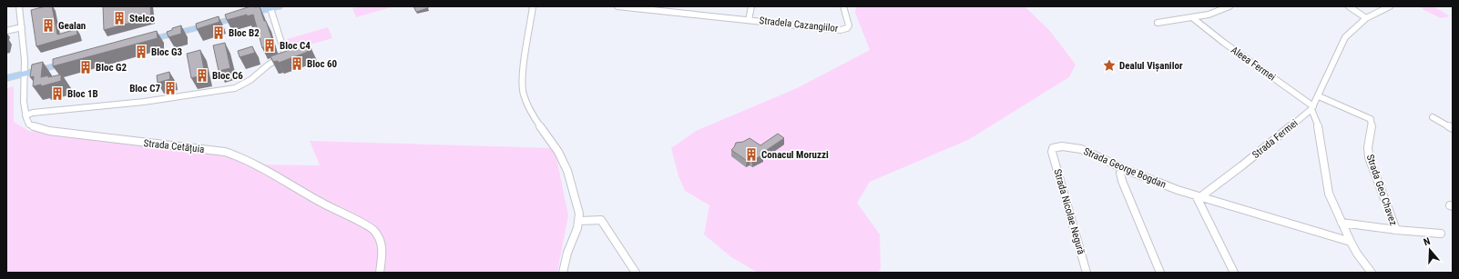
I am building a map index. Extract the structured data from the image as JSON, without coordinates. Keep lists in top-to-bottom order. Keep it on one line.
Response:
{"streets":{"street":["Stradela Cazangiilor","Aleea Fermei","Strada Fermei","Strada Cetățuia","Strada George Bogdan","Strada Geo Chavez","Strada Nicolae Negură"]},"crossings":[["Aleea Fermei","Strada Fermei"],["Strada Fermei","Strada George Bogdan"],["Strada Fermei","Strada Geo Chavez"],["Strada George Bogdan","Strada Nicolae Negură"]],"places":{"building":["Stelco","Gealan","Bloc B2","Bloc C4","Bloc G3","Bloc 60","Bloc G2","Bloc C6","Bloc C7","Bloc 1B","Conacul Moruzzi"],"place":["Dealul Vișanilor"]},"north":"top"}
